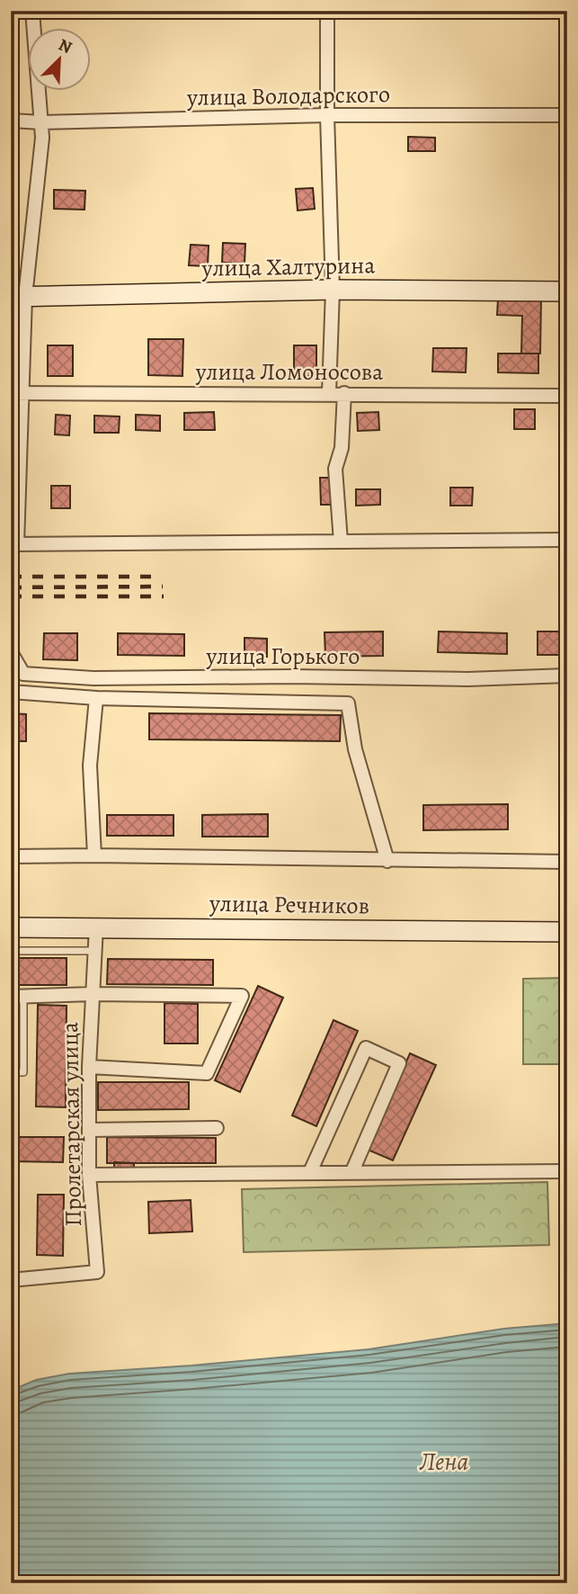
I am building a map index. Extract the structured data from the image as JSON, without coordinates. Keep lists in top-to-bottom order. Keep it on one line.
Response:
{"streets":{"street":["улица Володарского","улица Халтурина","улица Ломоносова","улица Горького","улица Речников","Пролетарская улица"]},"crossings":[["улица Речников","Пролетарская улица"]],"water":["Лена"],"north":"top right"}
